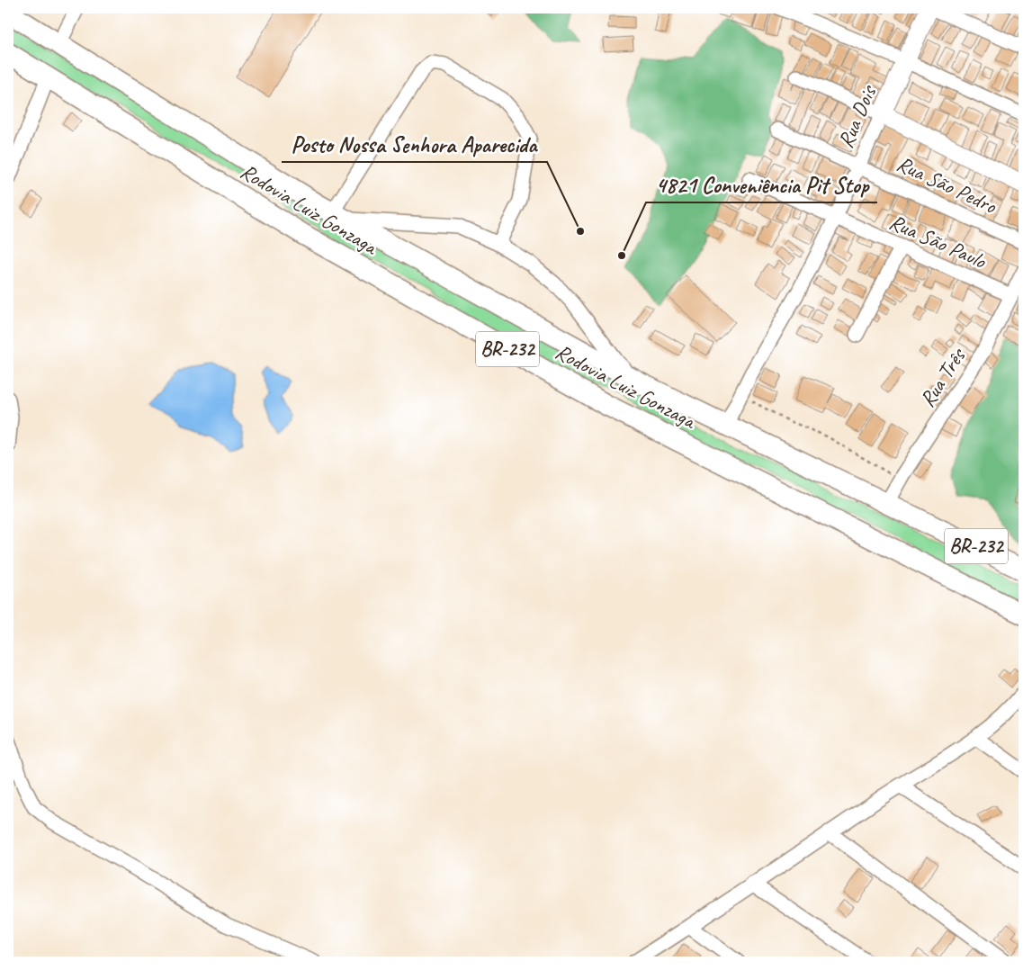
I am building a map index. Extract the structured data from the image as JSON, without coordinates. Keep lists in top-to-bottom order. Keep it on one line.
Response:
{"streets":{"highway":["Rodovia Luiz Gonzaga","BR-232"],"main road":["Rua Dois"],"street":["Rua São Pedro","Rua São Paulo","Rua Três"]},"crossings":[["Rua Dois","Rua São Pedro"],["Rua Dois","Rodovia Luiz Gonzaga"],["Rua Dois","Rua São Paulo"],["Rodovia Luiz Gonzaga","Rua Três"],["Rua São Paulo","Rua Três"]],"places":["Posto Nossa Senhora Aparecida","4821 Conveniência Pit Stop"]}
